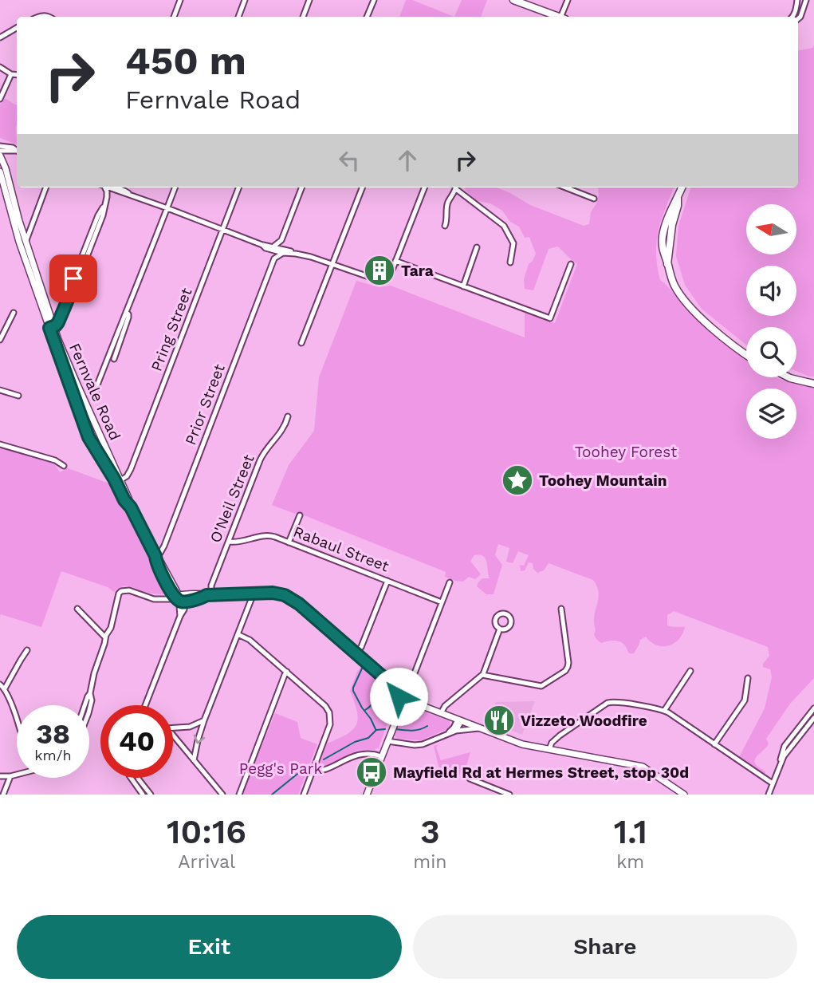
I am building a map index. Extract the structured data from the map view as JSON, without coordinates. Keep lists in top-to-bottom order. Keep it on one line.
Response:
{"streets":{"street":["Pring Street","Fernvale Road","Prior Street","O'Neil Street","Rabaul Street"]},"crossings":[["Pring Street","Fernvale Road"],["Fernvale Road","Prior Street"],["O'Neil Street","Rabaul Street"]],"parks":["Toohey Forest","Pegg's Park"],"places":{"building":["Tara"],"place":["Toohey Mountain"],"restaurant":["Vizzeto Woodfire"],"bus stop":["Mayfield Rd at Hermes Street, stop 30d"]},"north":"left","page":{"turn":["450 m","Fernvale Road"],"speed":"38 km/h","limit":"40","eta":["10:16","Arrival","3","min","1.1","km"],"buttons":["Exit","Share"]}}
